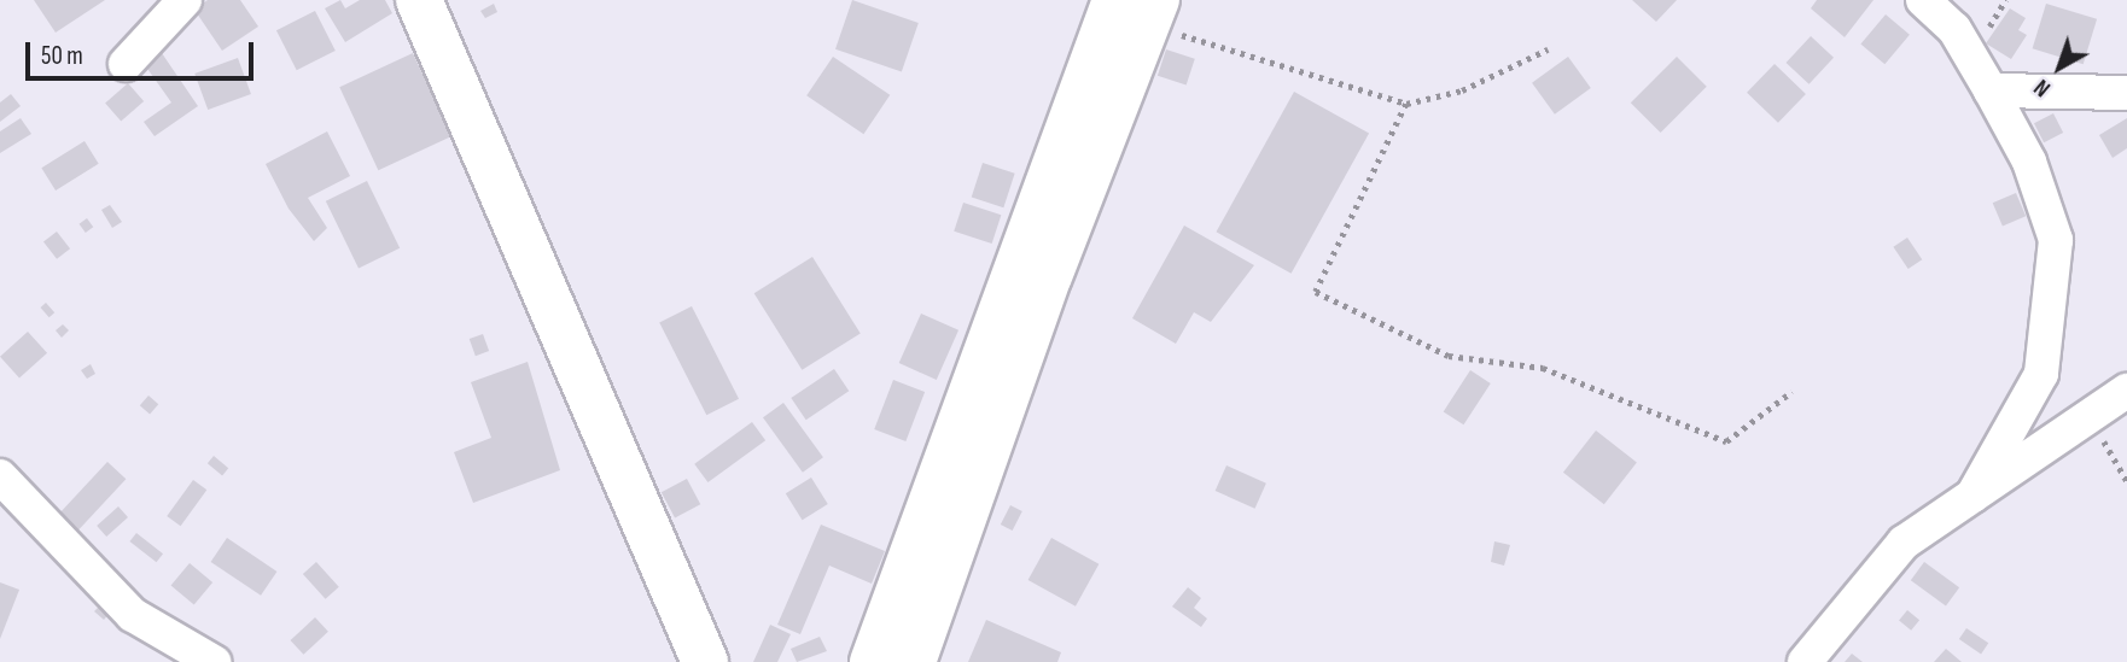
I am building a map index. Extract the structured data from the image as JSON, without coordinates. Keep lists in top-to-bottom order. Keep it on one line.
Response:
{"scale_bar":"50 m","north":"bottom left"}
